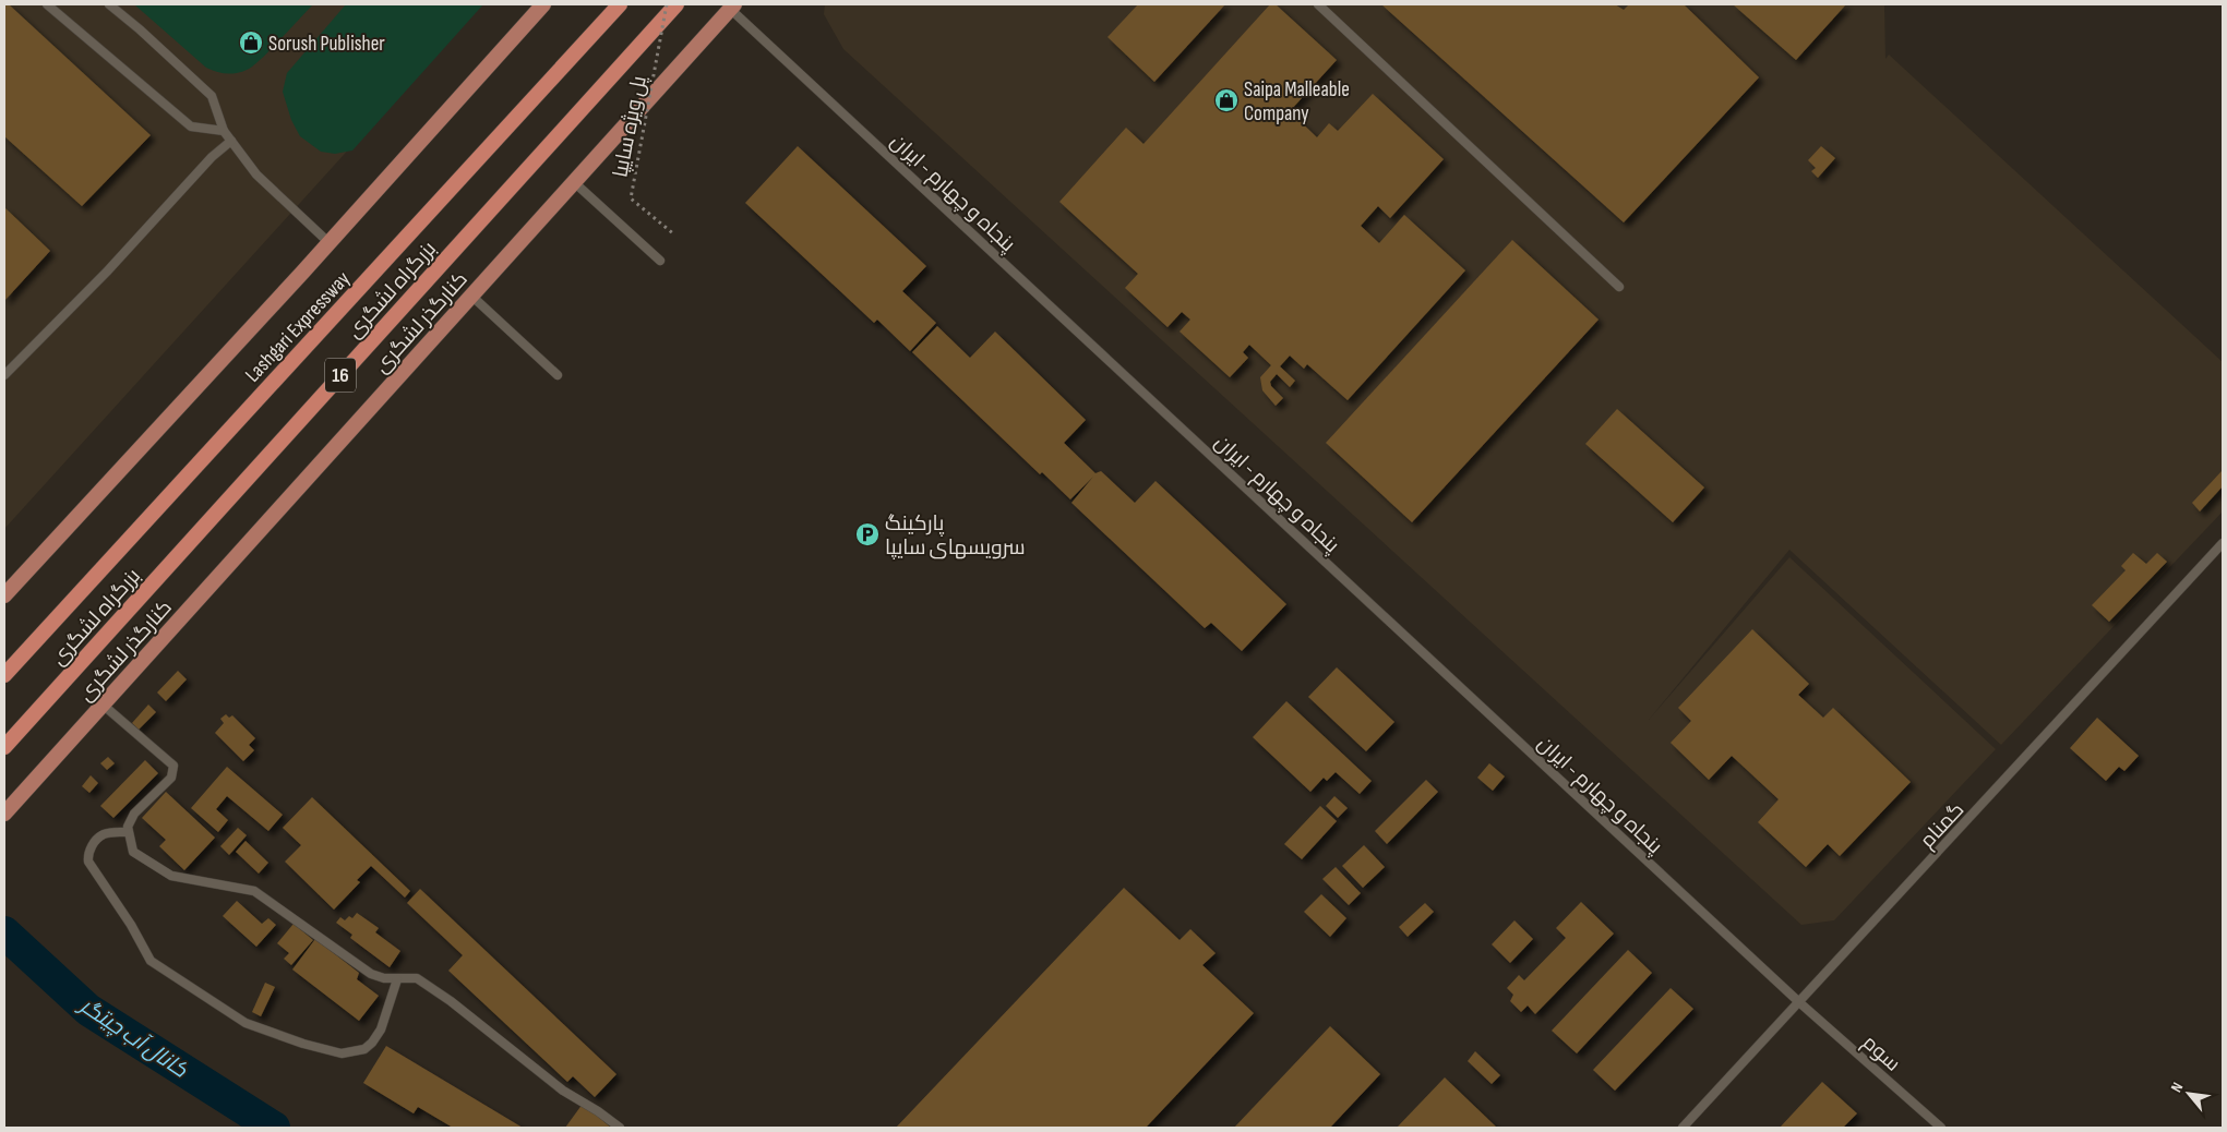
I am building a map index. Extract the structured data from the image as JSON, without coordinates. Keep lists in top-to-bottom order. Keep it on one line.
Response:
{"streets":{"highway":["بزرگراه لشگری","Lashgari Expressway","16"],"main road":["کنارگذر لشگری"],"lane":["پنجاه و چهارم - ایران","گمنام","سوم"],"path":["پل ویژه سایپا"]},"crossings":[["پنجاه و چهارم - ایران","کنارگذر لشگری"],["پنجاه و چهارم - ایران","گمنام"],["پنجاه و چهارم - ایران","سوم"],["گمنام","سوم"]],"water":["کانال آب چیتگر"],"places":{"shop":["Sorush Publisher","Saipa Malleable Company"],"parking":["پارکینگ سرویسهای سایپا"]},"north":"top left"}
